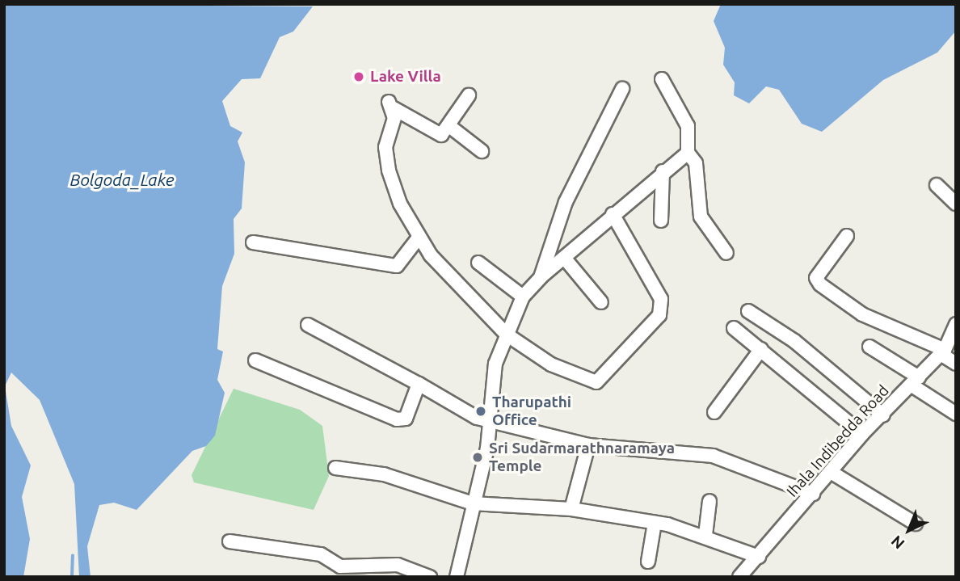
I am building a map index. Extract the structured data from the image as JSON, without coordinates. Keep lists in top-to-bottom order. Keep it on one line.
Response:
{"streets":{"street":["Ihala Indibedda Road"]},"water":["Bolgoda_Lake"],"places":["Lake Villa","Tharupathi Office","Sri Sudarmarathnaramaya Temple"],"north":"bottom left"}
